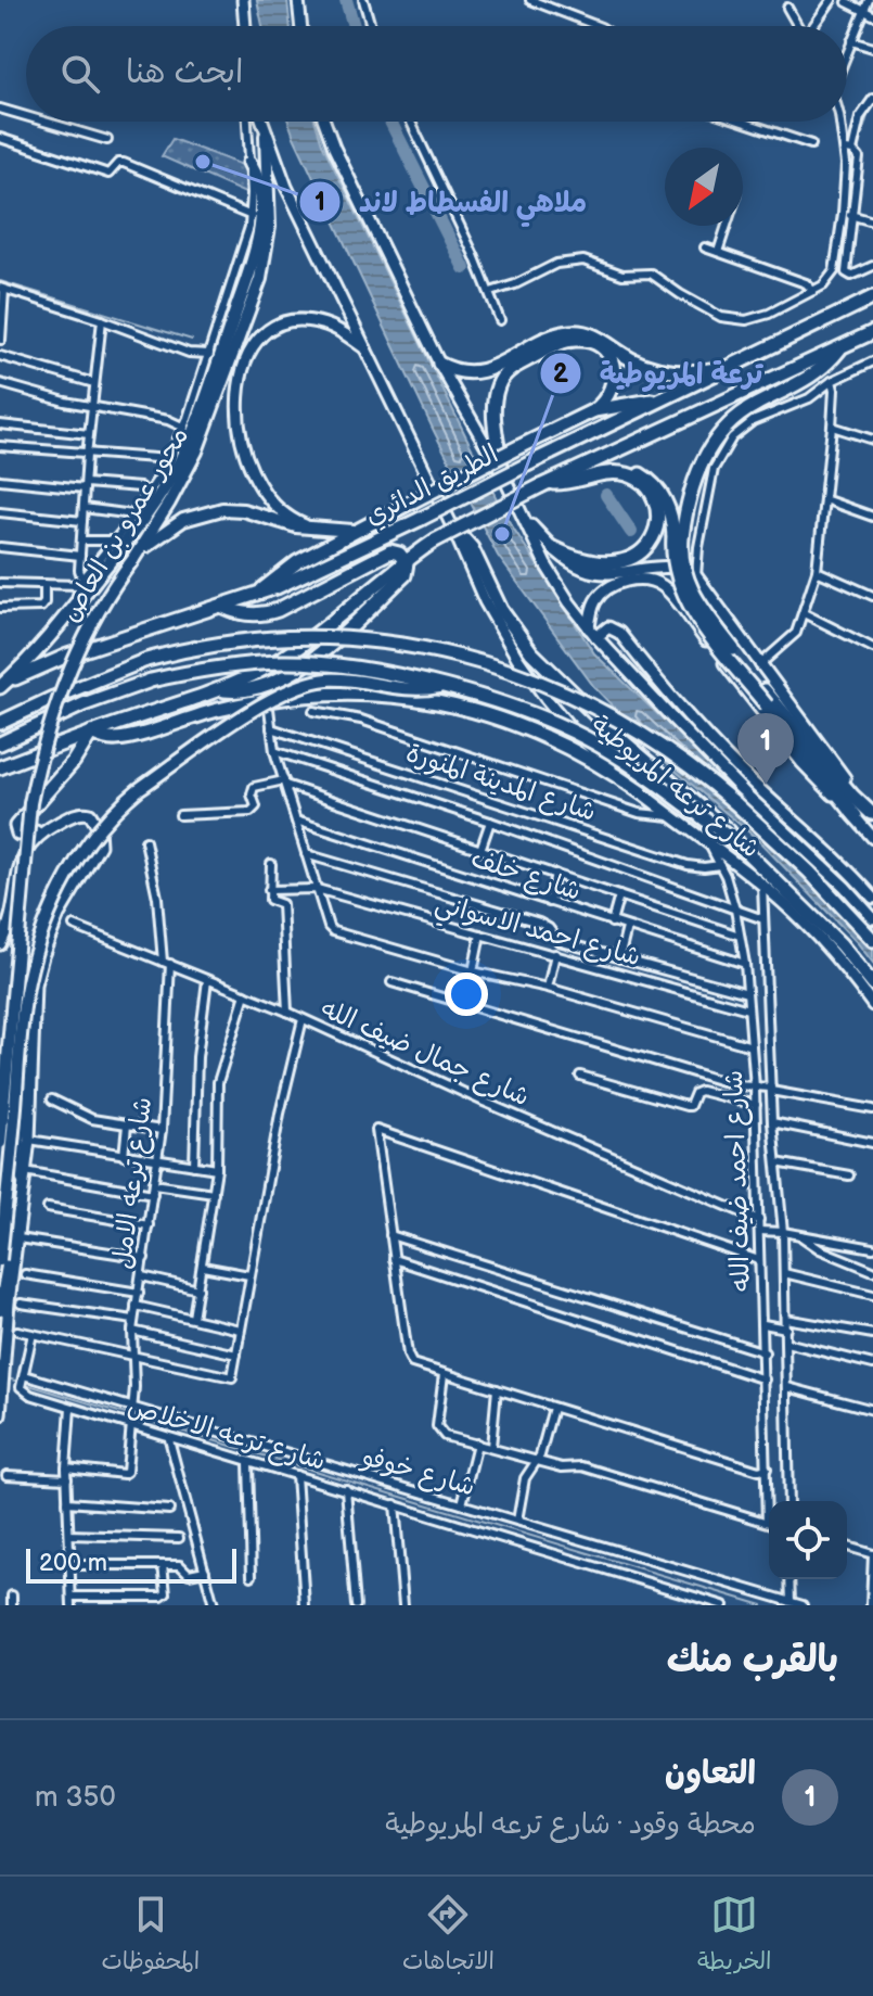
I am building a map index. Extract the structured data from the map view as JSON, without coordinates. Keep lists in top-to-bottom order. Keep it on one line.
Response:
{"streets":{"highway":["الطريق الدائري"],"main road":["محور عمرو بن العاص","شارع ترعه المريوطية"],"street":["شارع المدينة المنورة","شارع خلف","شارع احمد الاسواني","شارع جمال ضيف الله","شارع احمد ضيف الله","شارع ترعه الامل","شارع ترعه الاخلاص","شارع خوفو"]},"crossings":[["محور عمرو بن العاص","شارع ترعه المريوطية"],["شارع المدينة المنورة","شارع احمد ضيف الله"],["شارع ترعه المريوطية","شارع احمد ضيف الله"],["شارع خلف","شارع احمد ضيف الله"],["شارع احمد الاسواني","شارع احمد ضيف الله"],["شارع جمال ضيف الله","شارع احمد ضيف الله"],["شارع جمال ضيف الله","شارع ترعه الامل"],["شارع ترعه الامل","شارع ترعه الاخلاص"],["شارع ترعه الامل","شارع خوفو"],["شارع ترعه الاخلاص","شارع خوفو"]],"places":["ملاهي الفسطاط لاند","ترعة المريوطية"],"scale_bar":"200 m","north":"bottom left","page":{"search":"ابحث هنا","pins":"1","scale":"200 m","heading":"بالقرب منك","list":[{"mark":"1","name":"التعاون","note":"محطة وقود · شارع ترعه المريوطية","value":"350 m"}],"nav":["الخريطة","الاتجاهات","المحفوظات"]}}
